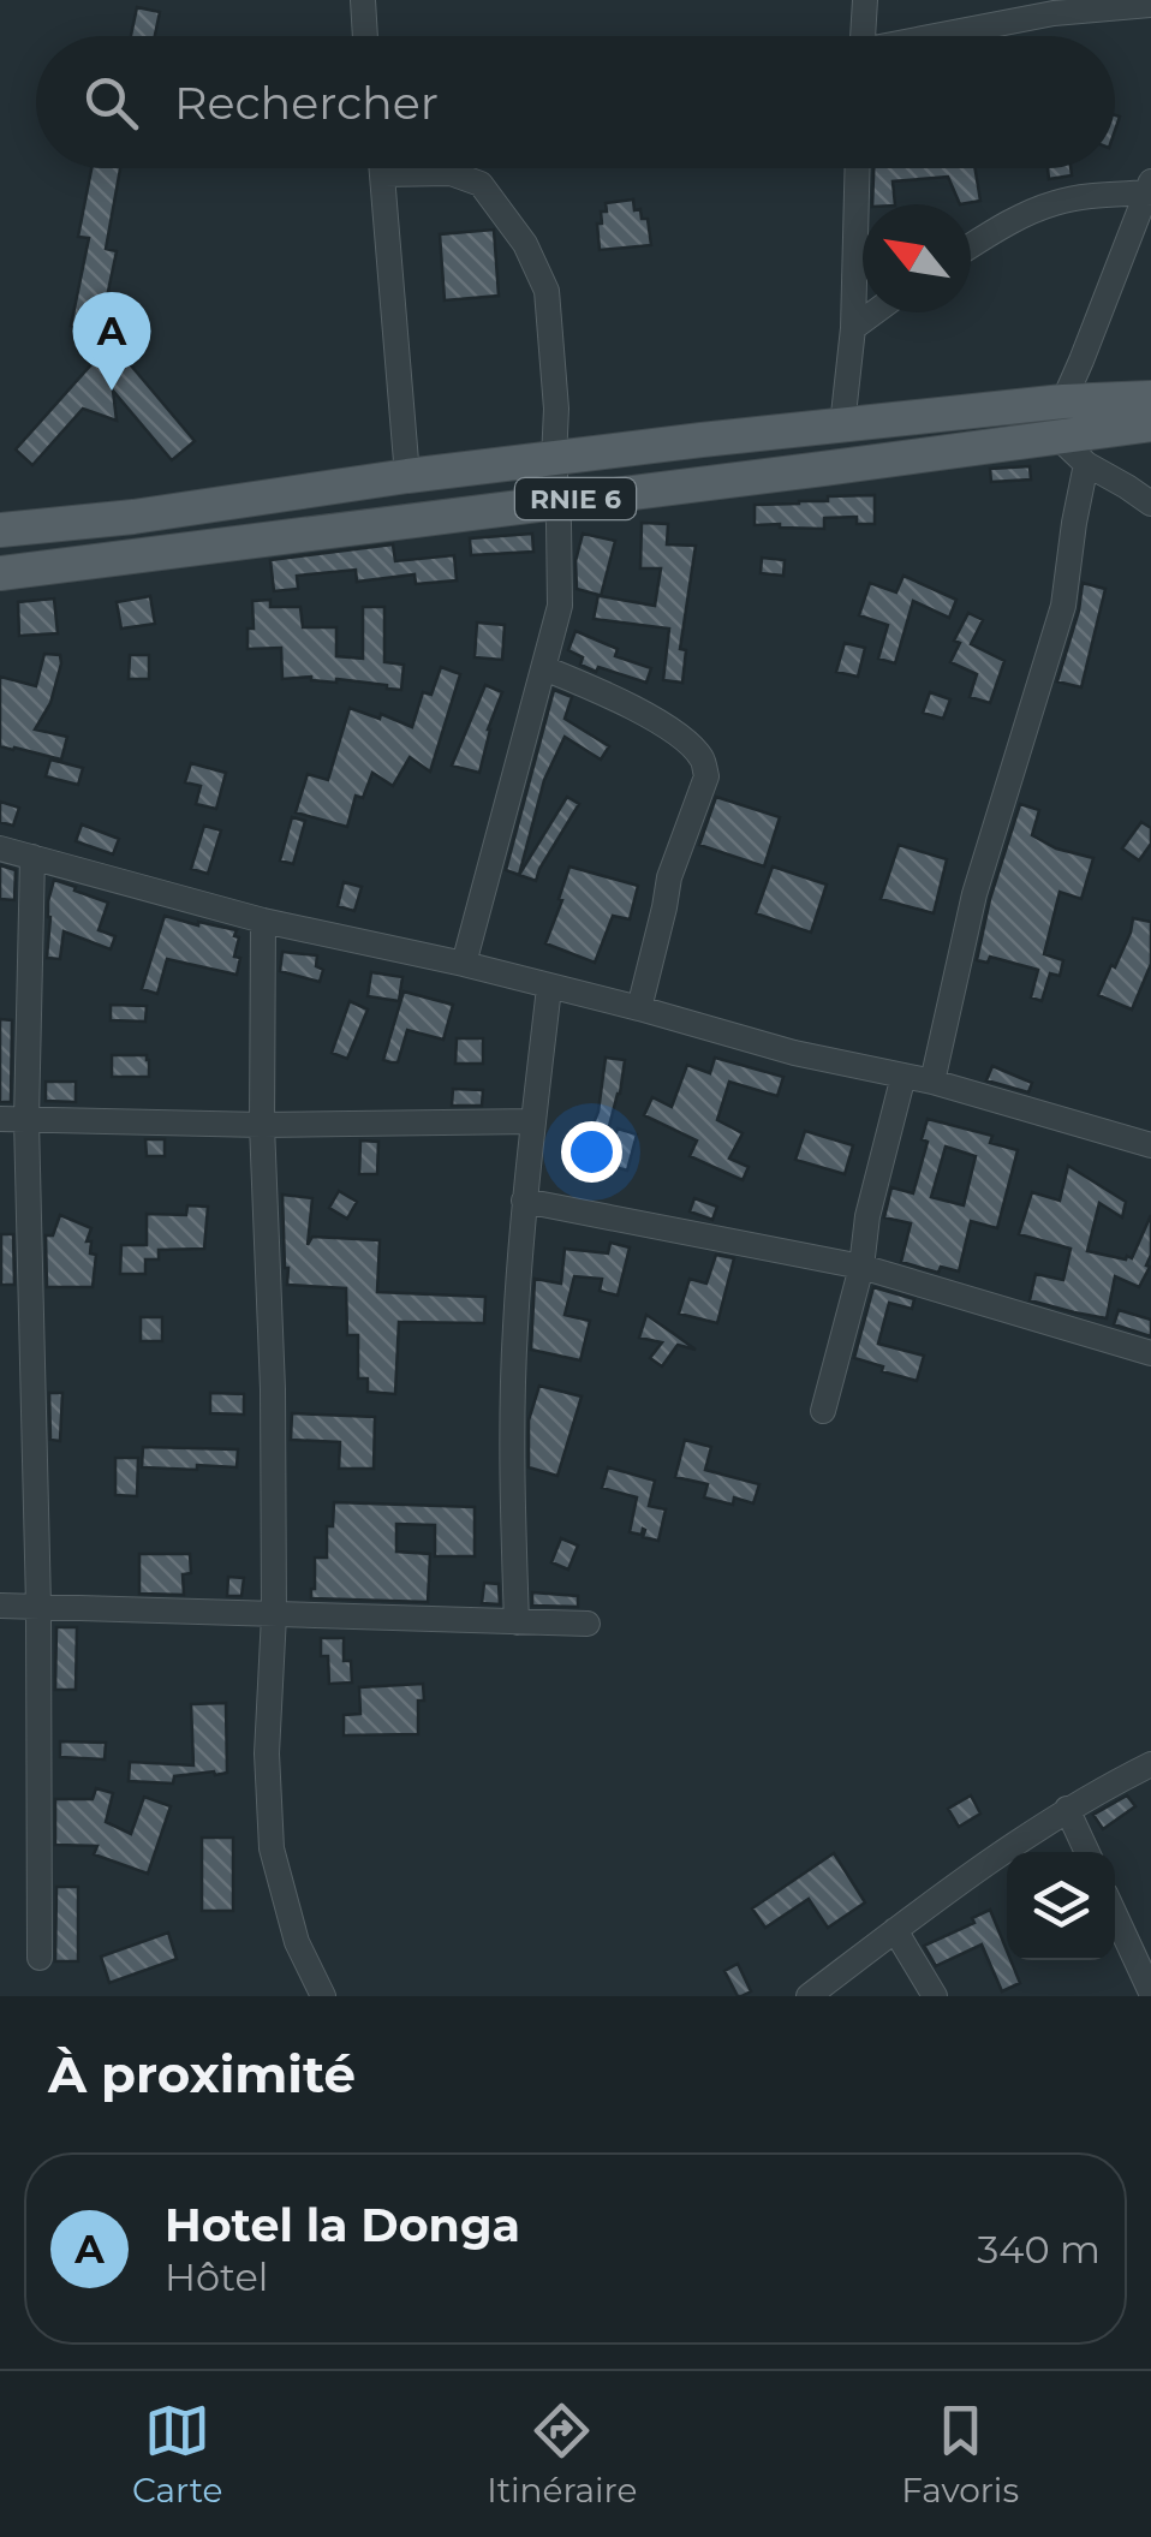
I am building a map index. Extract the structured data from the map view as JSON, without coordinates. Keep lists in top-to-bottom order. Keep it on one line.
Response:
{"streets":{"main road":["RNIE 6"]},"north":"top left","page":{"search":"Rechercher","pins":"A","heading":"À proximité","list":[{"mark":"A","name":"Hotel la Donga","note":"Hôtel","value":"340 m"}],"nav":["Carte","Itinéraire","Favoris"]}}
